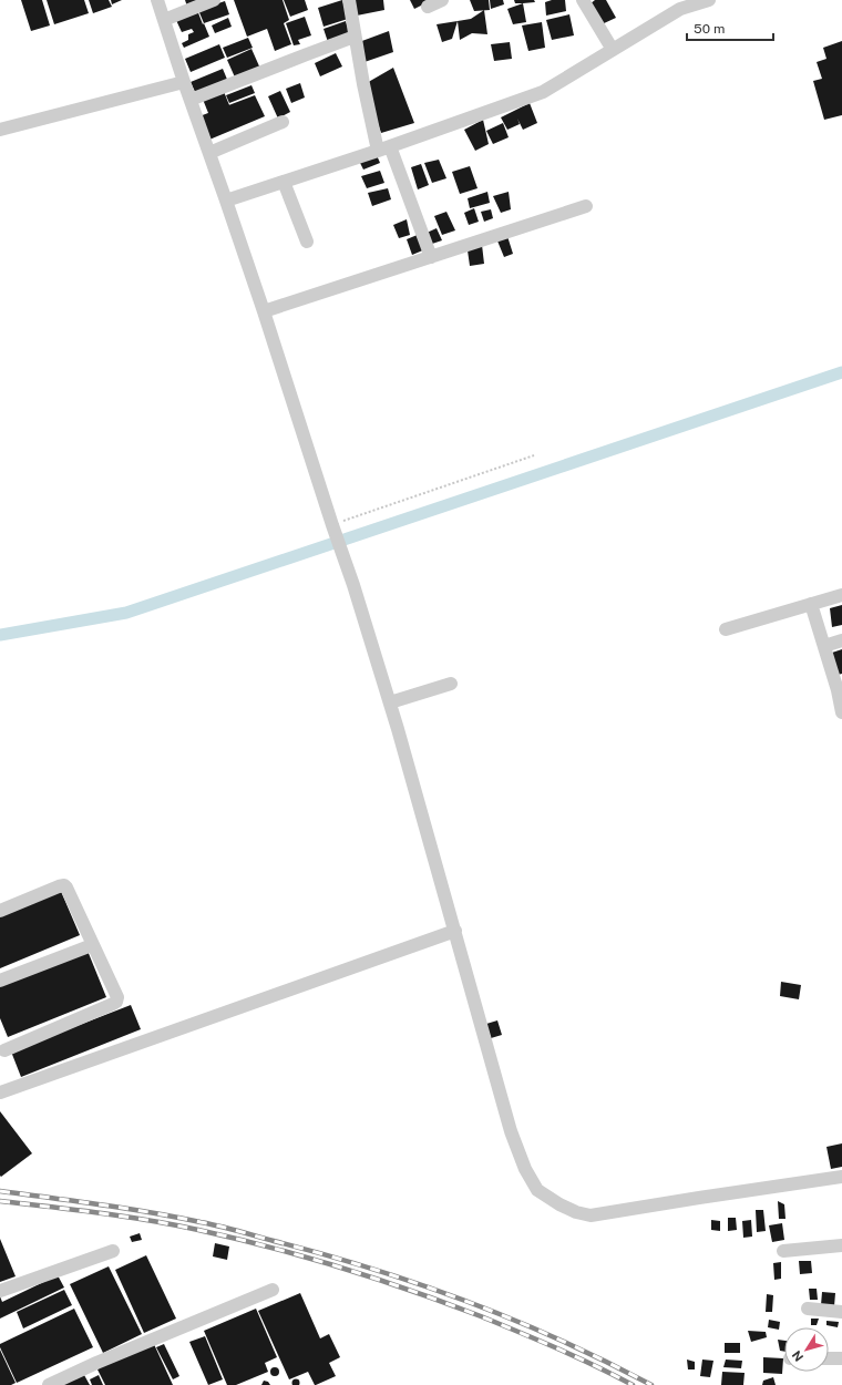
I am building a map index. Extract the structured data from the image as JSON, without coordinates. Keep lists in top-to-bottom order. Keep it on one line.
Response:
{"scale_bar":"50 m","north":"bottom left"}
